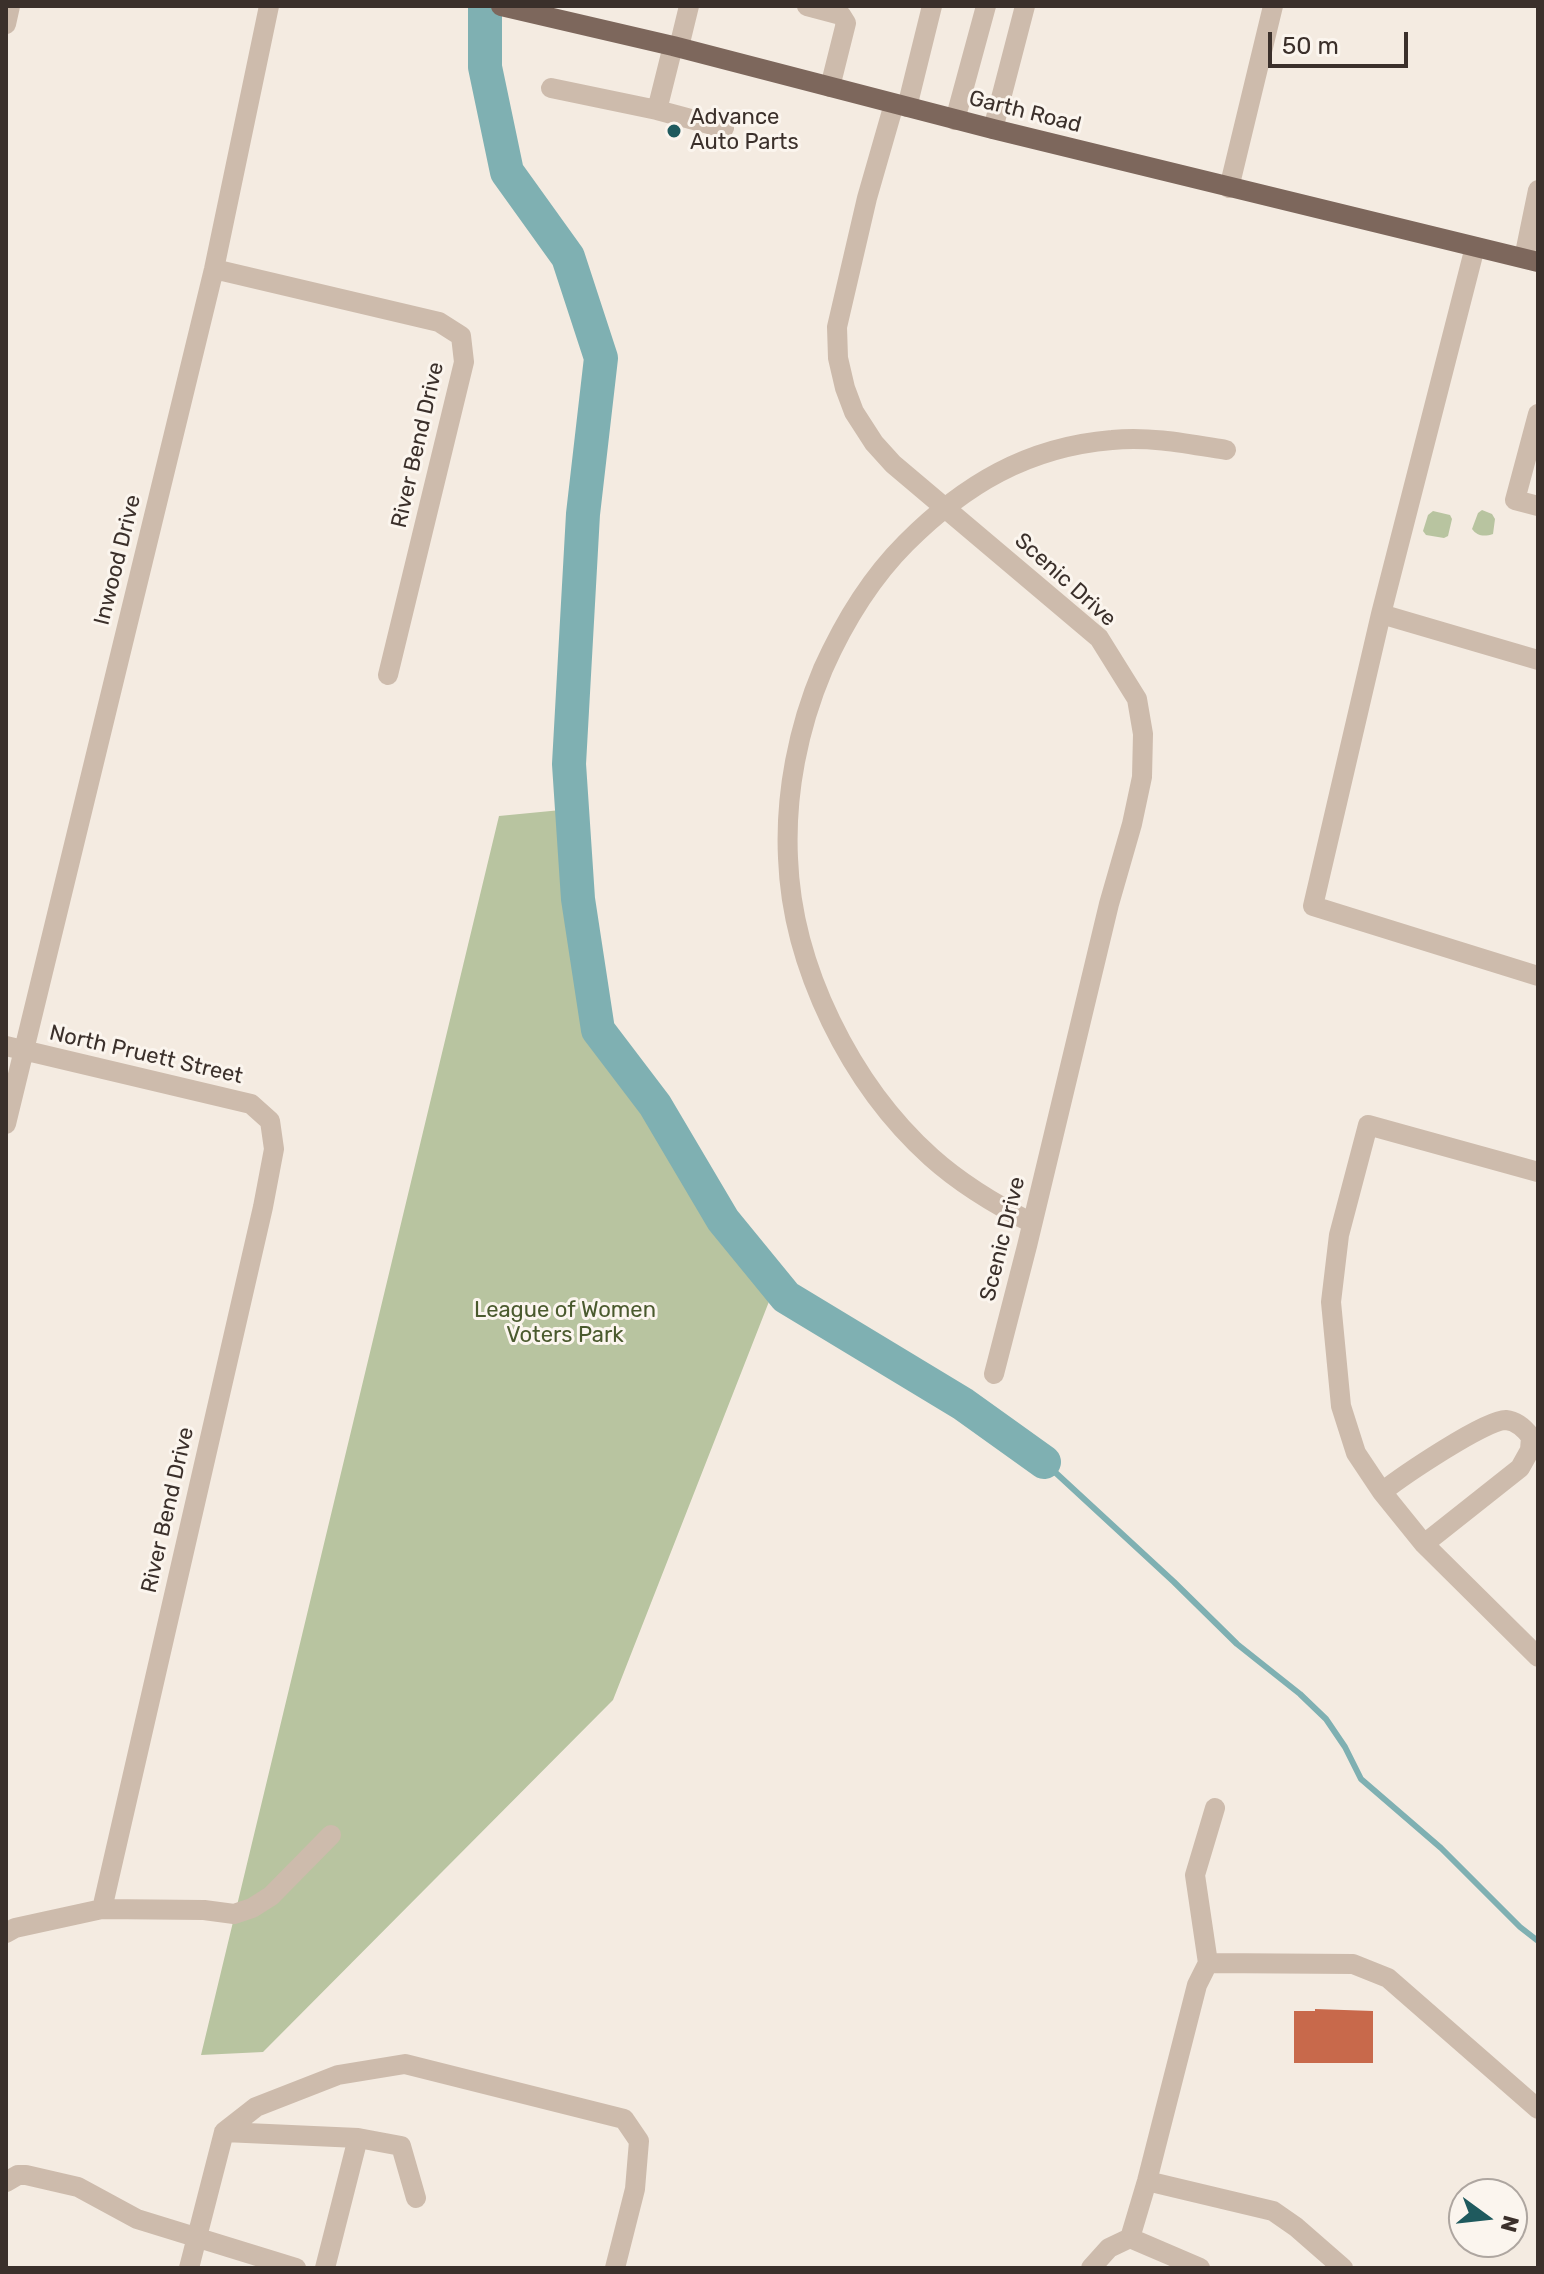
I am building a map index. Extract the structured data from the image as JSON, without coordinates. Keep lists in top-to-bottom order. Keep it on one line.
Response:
{"streets":{"main road":["Garth Road"],"street":["River Bend Drive","Inwood Drive","Scenic Drive","North Pruett Street"]},"crossings":[["Garth Road","Scenic Drive"],["River Bend Drive","Inwood Drive"],["River Bend Drive","North Pruett Street"],["Inwood Drive","North Pruett Street"]],"parks":["League of Women Voters Park"],"places":["Advance Auto Parts"],"scale_bar":"50 m","north":"right"}
